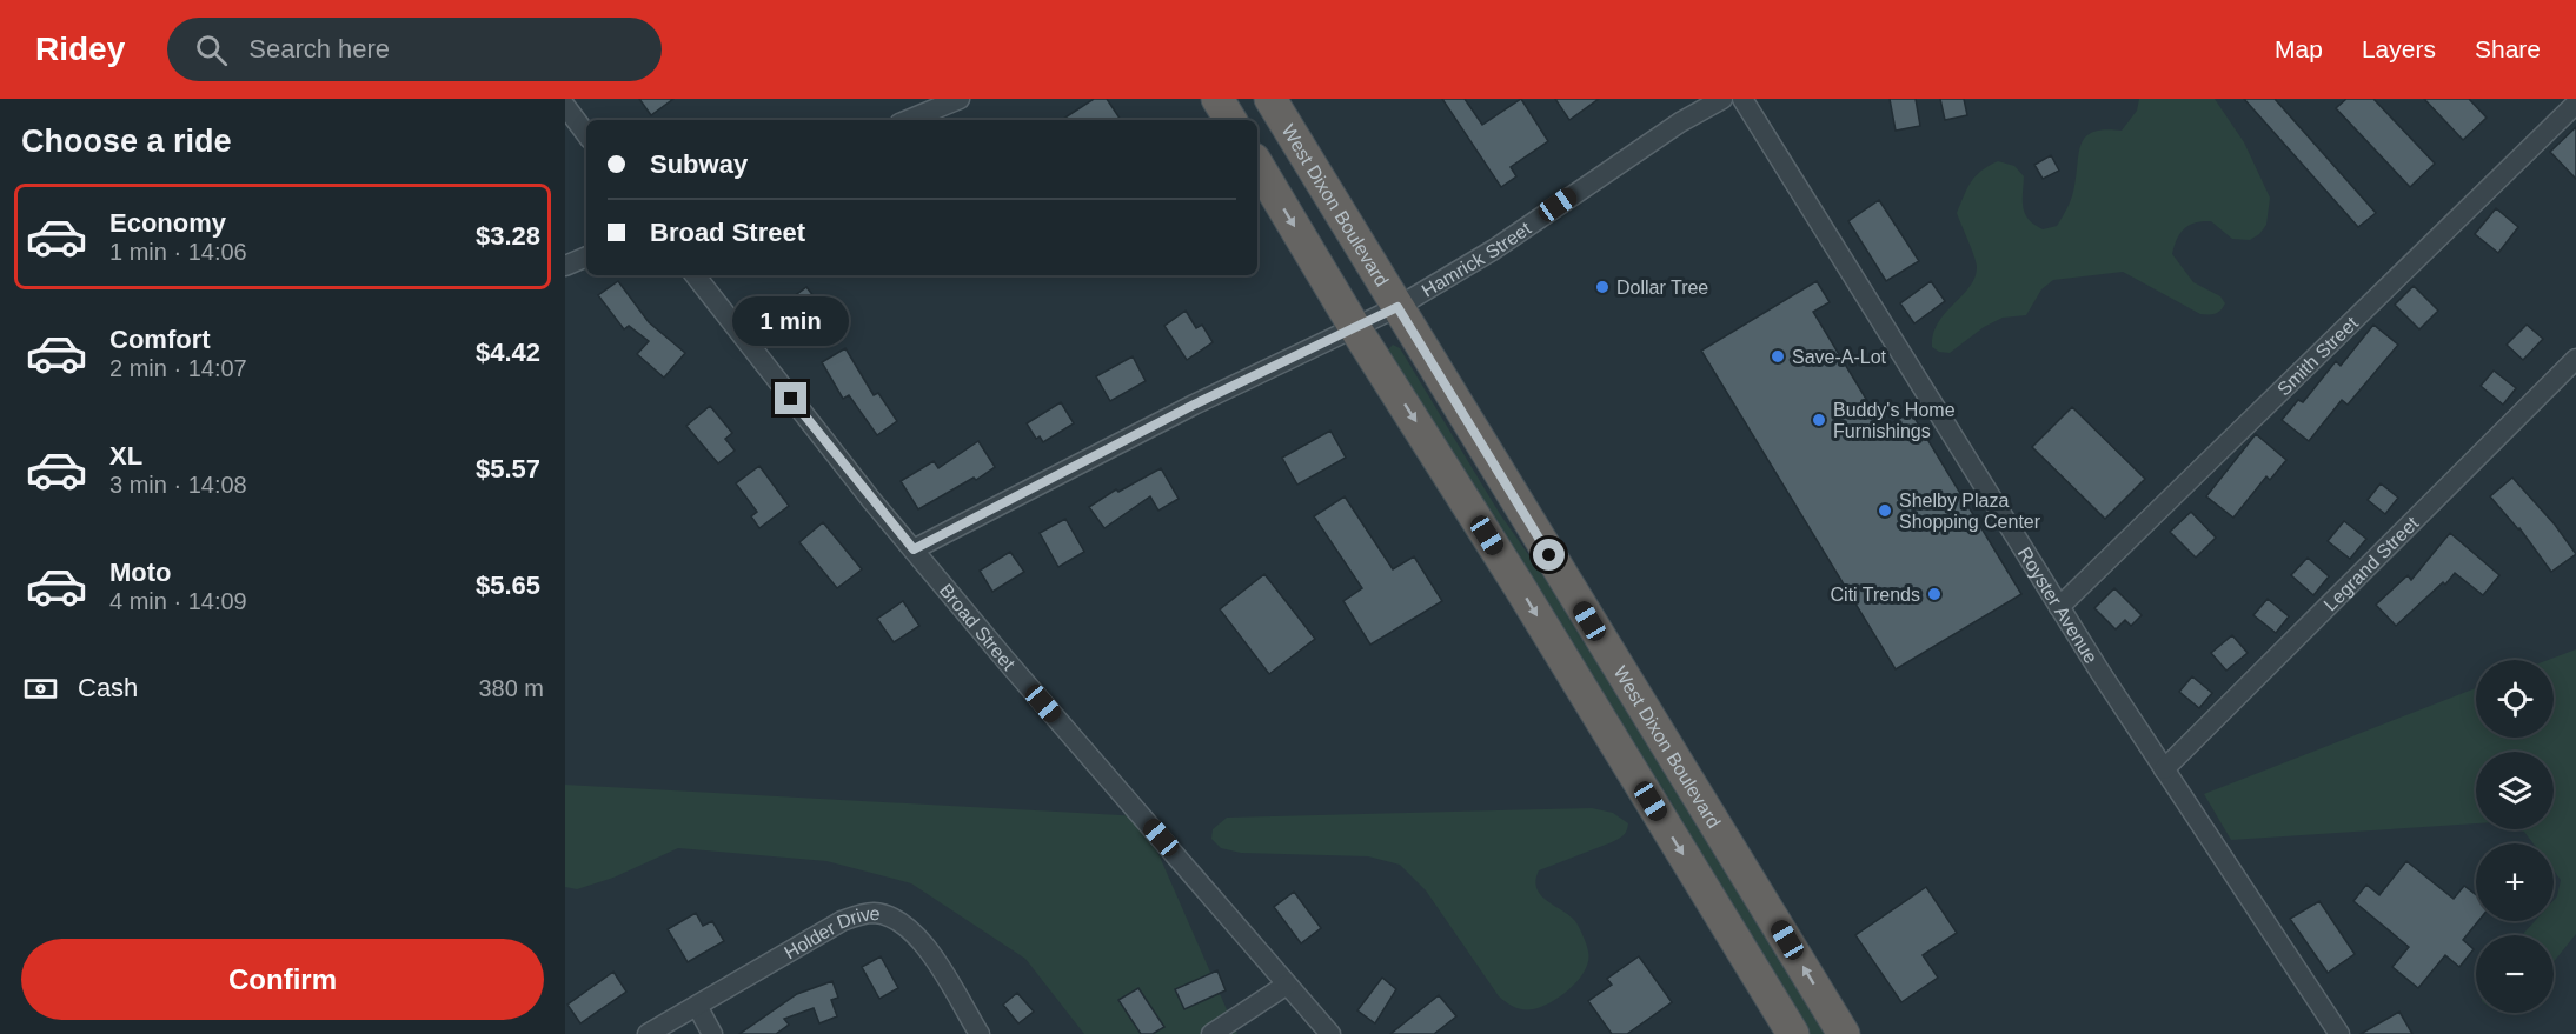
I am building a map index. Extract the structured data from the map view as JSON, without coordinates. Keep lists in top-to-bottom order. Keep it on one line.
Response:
{"streets":{"highway":["West Dixon Boulevard"],"street":["Hamrick Street","Smith Street","Legrand Street","Royster Avenue","Broad Street","Holder Drive"]},"crossings":[["West Dixon Boulevard","Hamrick Street"],["Hamrick Street","Broad Street"],["Smith Street","Royster Avenue"],["Legrand Street","Royster Avenue"]],"places":["Dollar Tree","Save-A-Lot","Buddy's Home Furnishings","Shelby Plaza Shopping Center","Citi Trends"],"page":{"header":"Ridey","search":"Search here","nav":["Map","Layers","Share"],"heading":"Choose a ride","banner":["Subway","Broad Street"],"list":[{"name":"Economy","note":"1 min · 14:06","value":"$3.28"},{"name":"Comfort","note":"2 min · 14:07","value":"$4.42"},{"name":"XL","note":"3 min · 14:08","value":"$5.57"},{"name":"Moto","note":"4 min · 14:09","value":"$5.65"}],"bubble":"1 min","pay":["Cash","380 m"],"map_buttons":["+","−"],"buttons":"Confirm"}}
